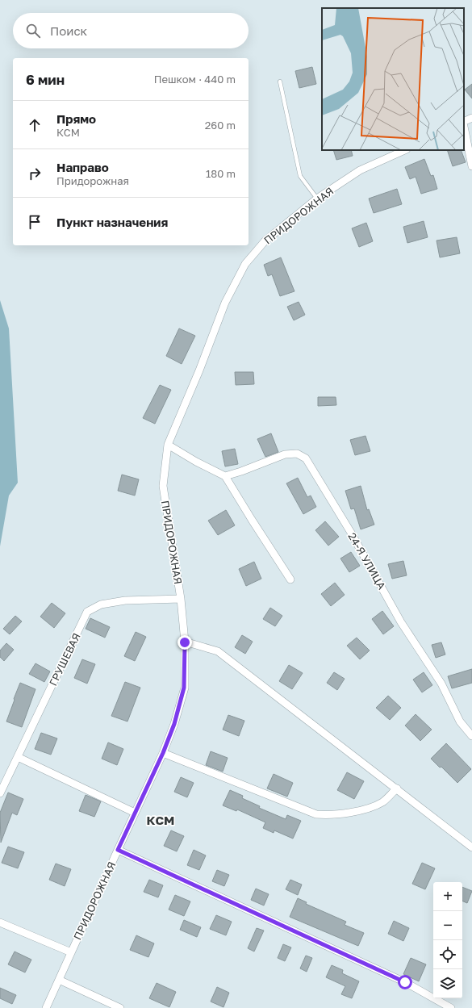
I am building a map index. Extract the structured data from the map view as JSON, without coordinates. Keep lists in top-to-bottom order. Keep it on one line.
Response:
{"streets":{"street":["ПРИДОРОЖНАЯ","24-Я УЛИЦА","ГРУШЕВАЯ"]},"crossings":[["ПРИДОРОЖНАЯ","ГРУШЕВАЯ"]],"districts":["КСМ"],"page":{"search":"Поиск","heading":["6 мин","Пешком · 440 m"],"list":[["Прямо","КСМ","260 m"],["Направо","Придорожная","180 m"],"Пункт назначения"],"map_buttons":["+","−"]}}
